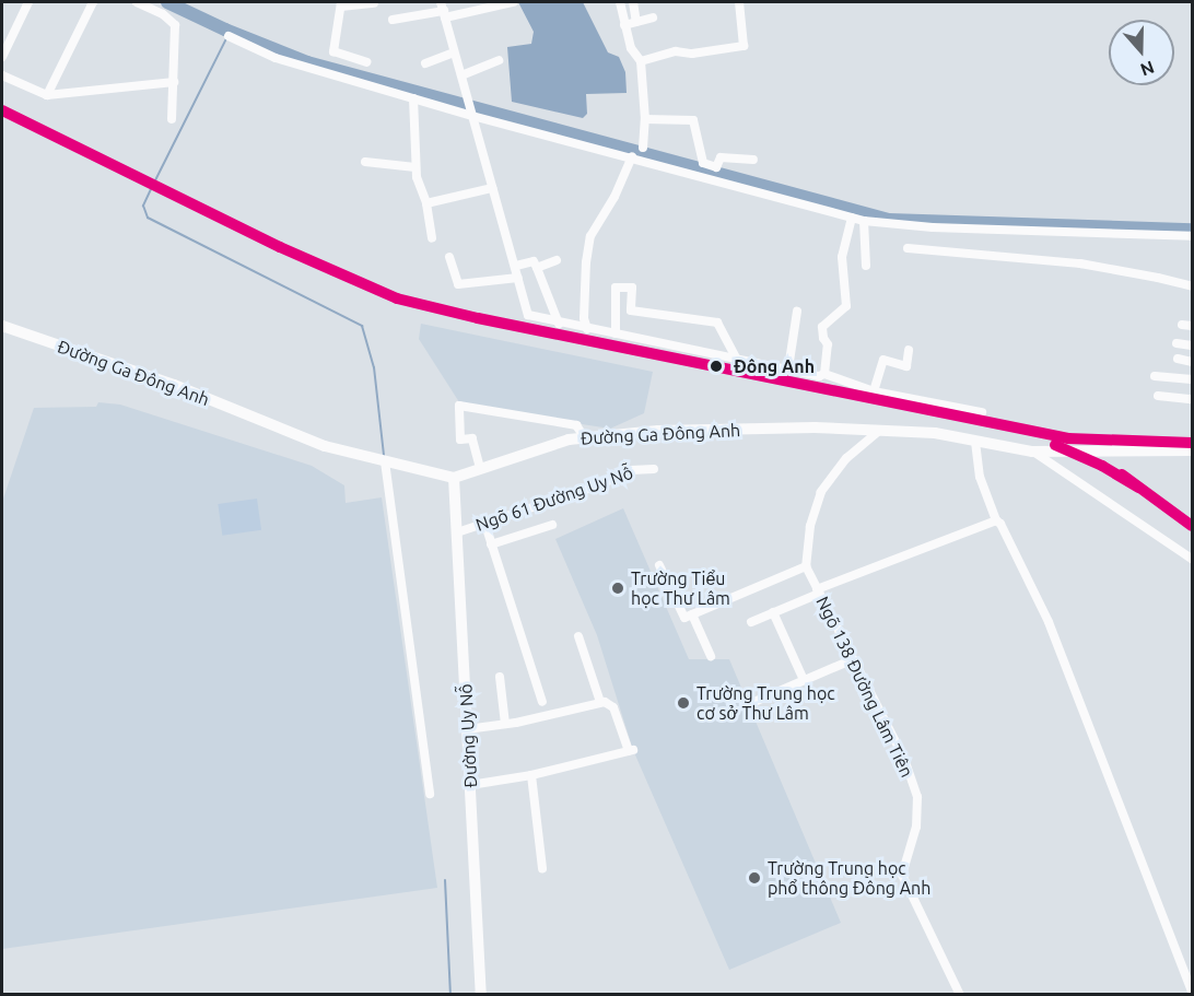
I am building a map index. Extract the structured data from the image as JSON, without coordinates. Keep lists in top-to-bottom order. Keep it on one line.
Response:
{"streets":{"street":["Đường Ga Đông Anh","Ngõ 61 Đường Uy Nỗ","Ngõ 138 Đường Lâm Tiên","Đường Uy Nỗ"]},"crossings":[["Đường Ga Đông Anh","Đường Uy Nỗ"],["Ngõ 61 Đường Uy Nỗ","Đường Uy Nỗ"]],"places":["Đông Anh","Trường Tiểu học Thư Lâm","Trường Trung học cơ sở Thư Lâm","Trường Trung học phổ thông Đông Anh"],"north":"bottom"}
